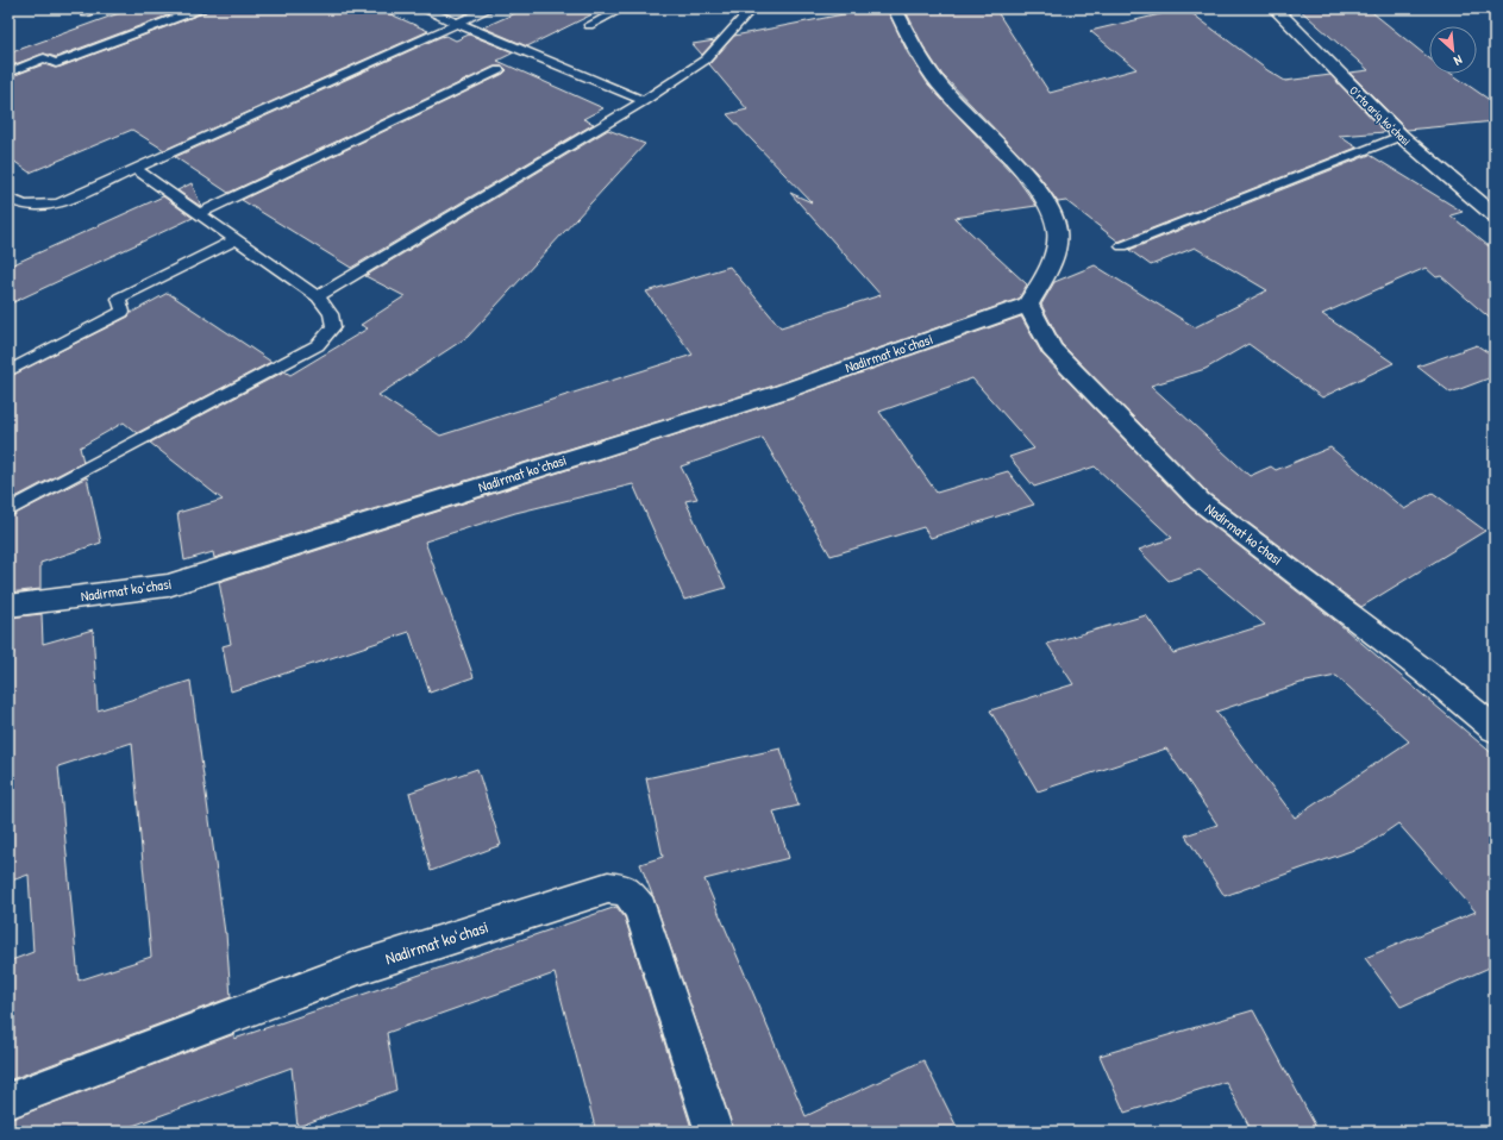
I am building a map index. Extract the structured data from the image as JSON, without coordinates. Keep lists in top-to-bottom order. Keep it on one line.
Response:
{"streets":{"street":["Oʻrta ariq koʻchasi","Nadirmat koʻchasi"]},"north":"bottom right"}
